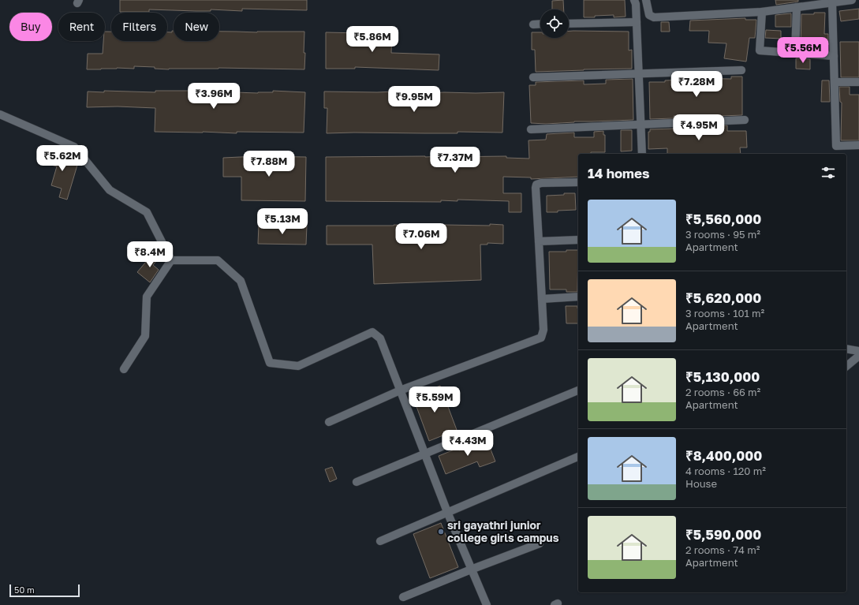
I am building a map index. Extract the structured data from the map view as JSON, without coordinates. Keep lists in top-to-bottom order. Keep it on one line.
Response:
{"places":["sri gayathri junior college girls campus"],"scale_bar":"50 m","page":{"chip":["Buy","Rent","Filters","New"],"price":["₹5.86M","₹5.56M","₹7.28M","₹3.96M","₹9.95M","₹4.95M","₹5.62M","₹7.37M","₹7.88M","₹5.13M","₹7.06M","₹8.4M","₹5.59M","₹4.43M"],"heading":"14 homes","list":[{"name":"₹5,560,000","note":"3 rooms · 95 m² · Apartment"},{"name":"₹5,620,000","note":"3 rooms · 101 m² · Apartment"},{"name":"₹5,130,000","note":"2 rooms · 66 m² · Apartment"},{"name":"₹8,400,000","note":"4 rooms · 120 m² · House"},{"name":"₹5,590,000","note":"2 rooms · 74 m² · Apartment"}],"scale":"50 m"}}
